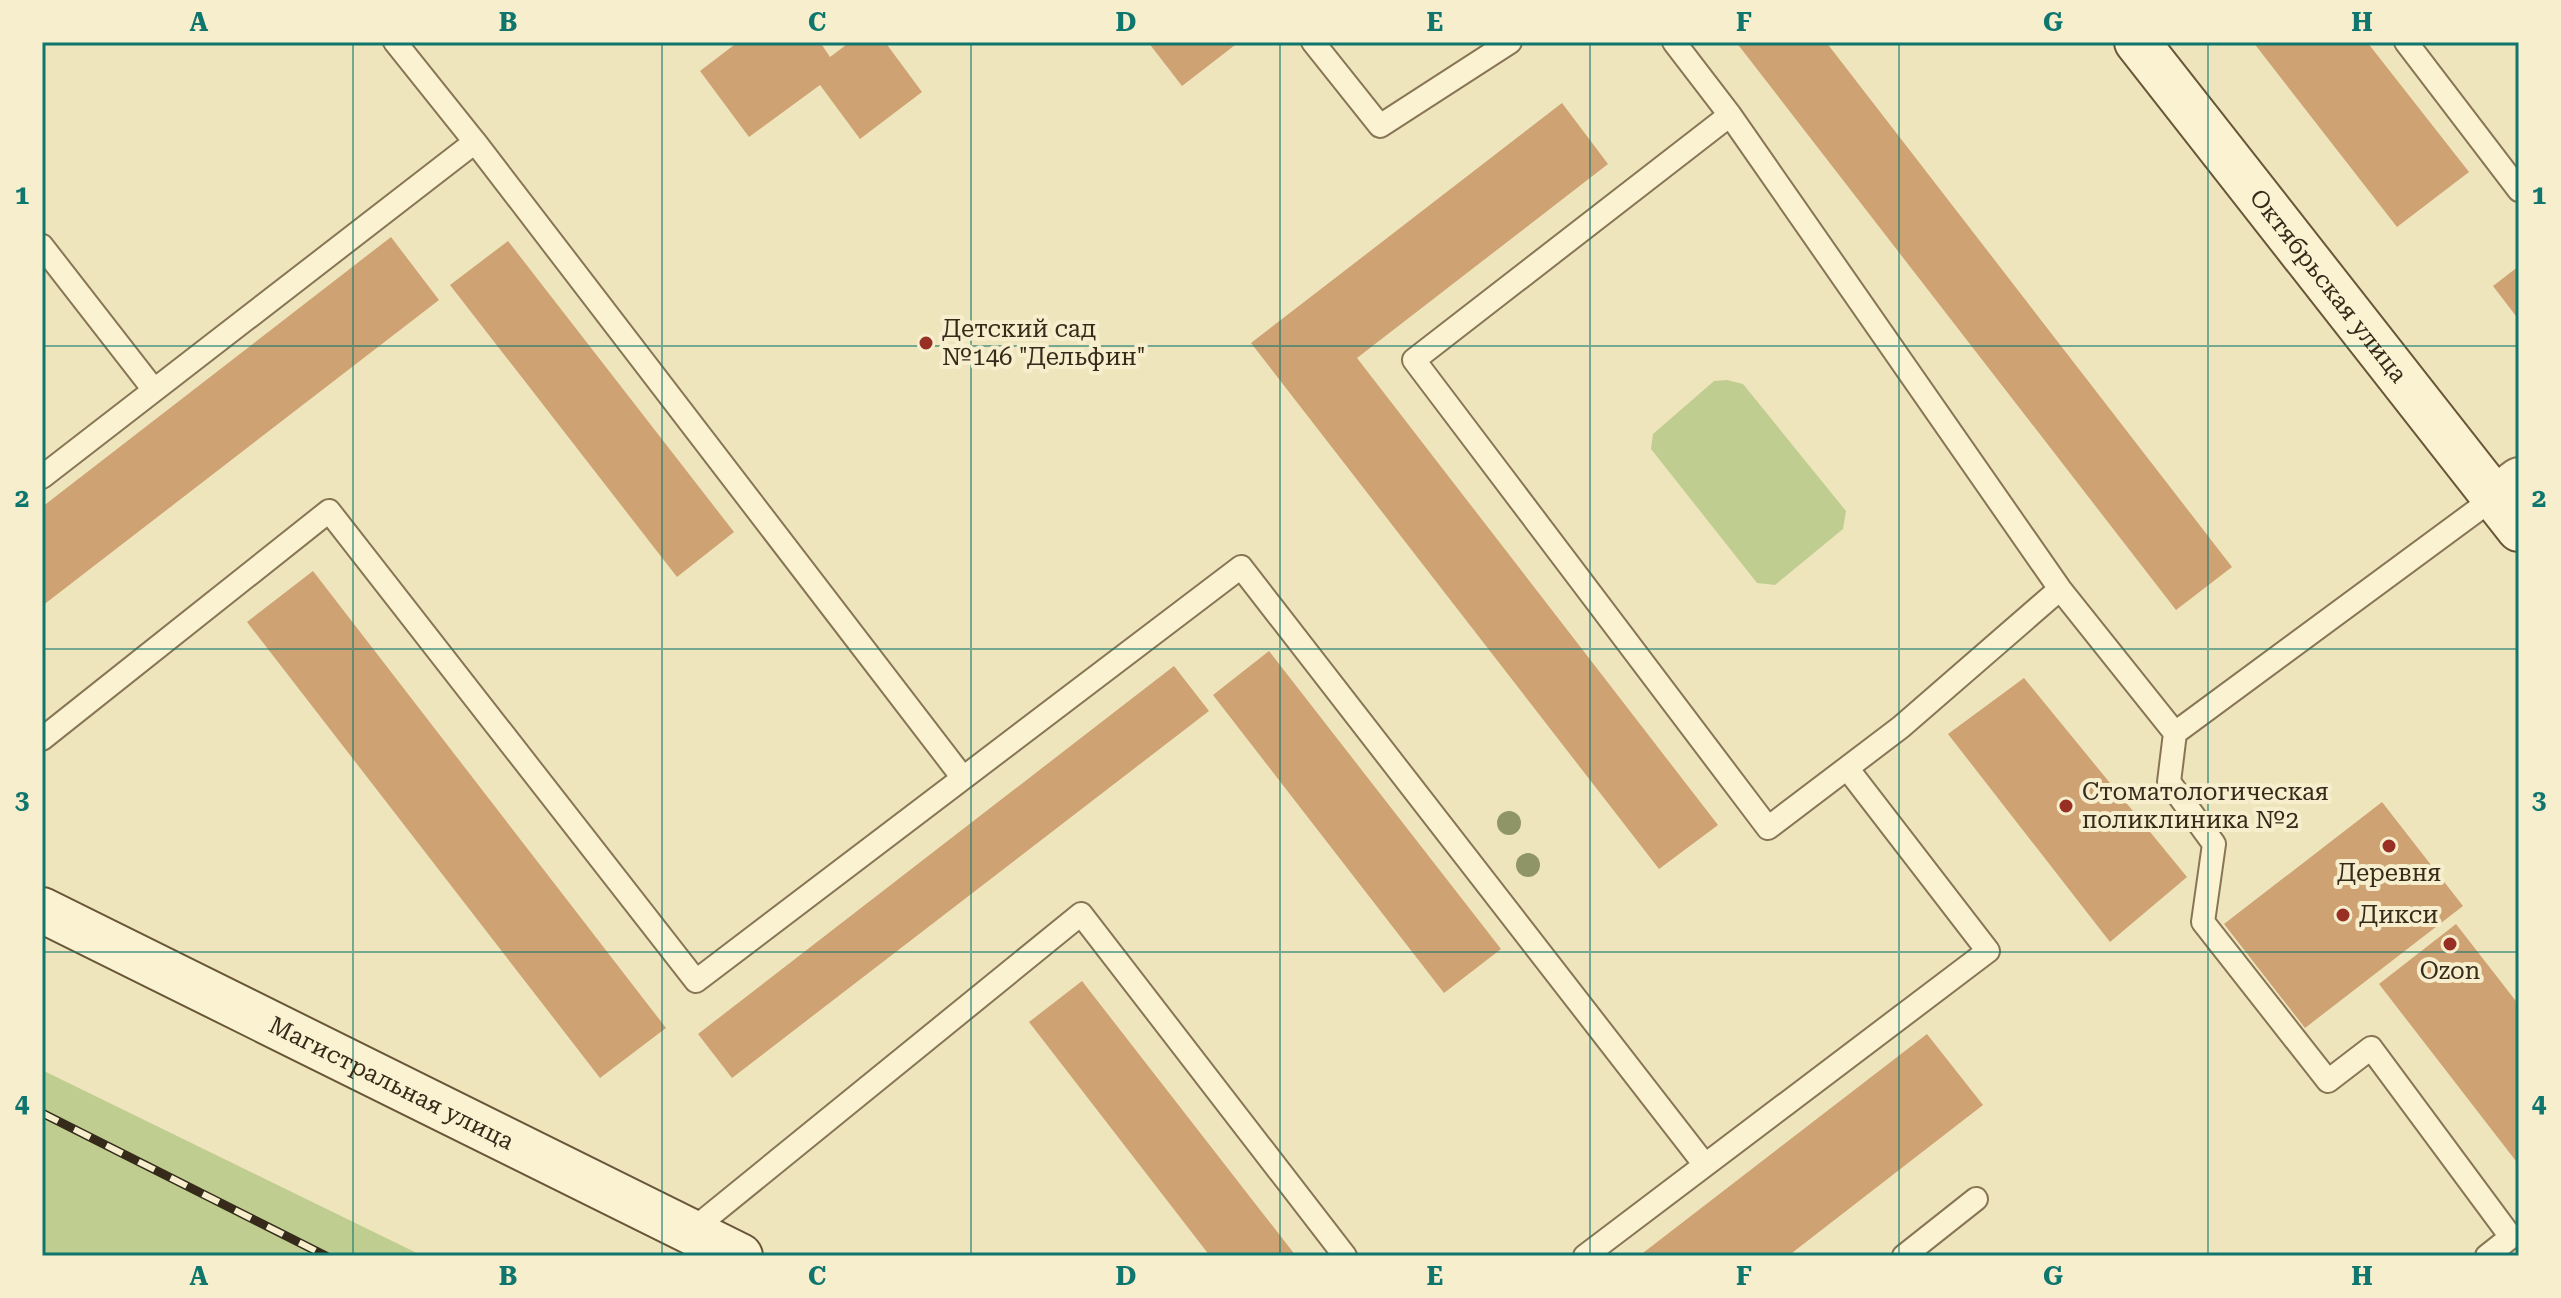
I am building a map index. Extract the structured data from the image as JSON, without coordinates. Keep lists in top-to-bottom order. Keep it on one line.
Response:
{"streets":{"street":["Октябрьская улица","Магистральная улица"]},"places":["Детский сад №146 \"Дельфин\"","Стоматологическая поликлиника №2","Деревня","Дикси","Ozon"],"grid":{"columns":["A","B","C","D","E","F","G","H"],"rows":["1","2","3","4"]}}
